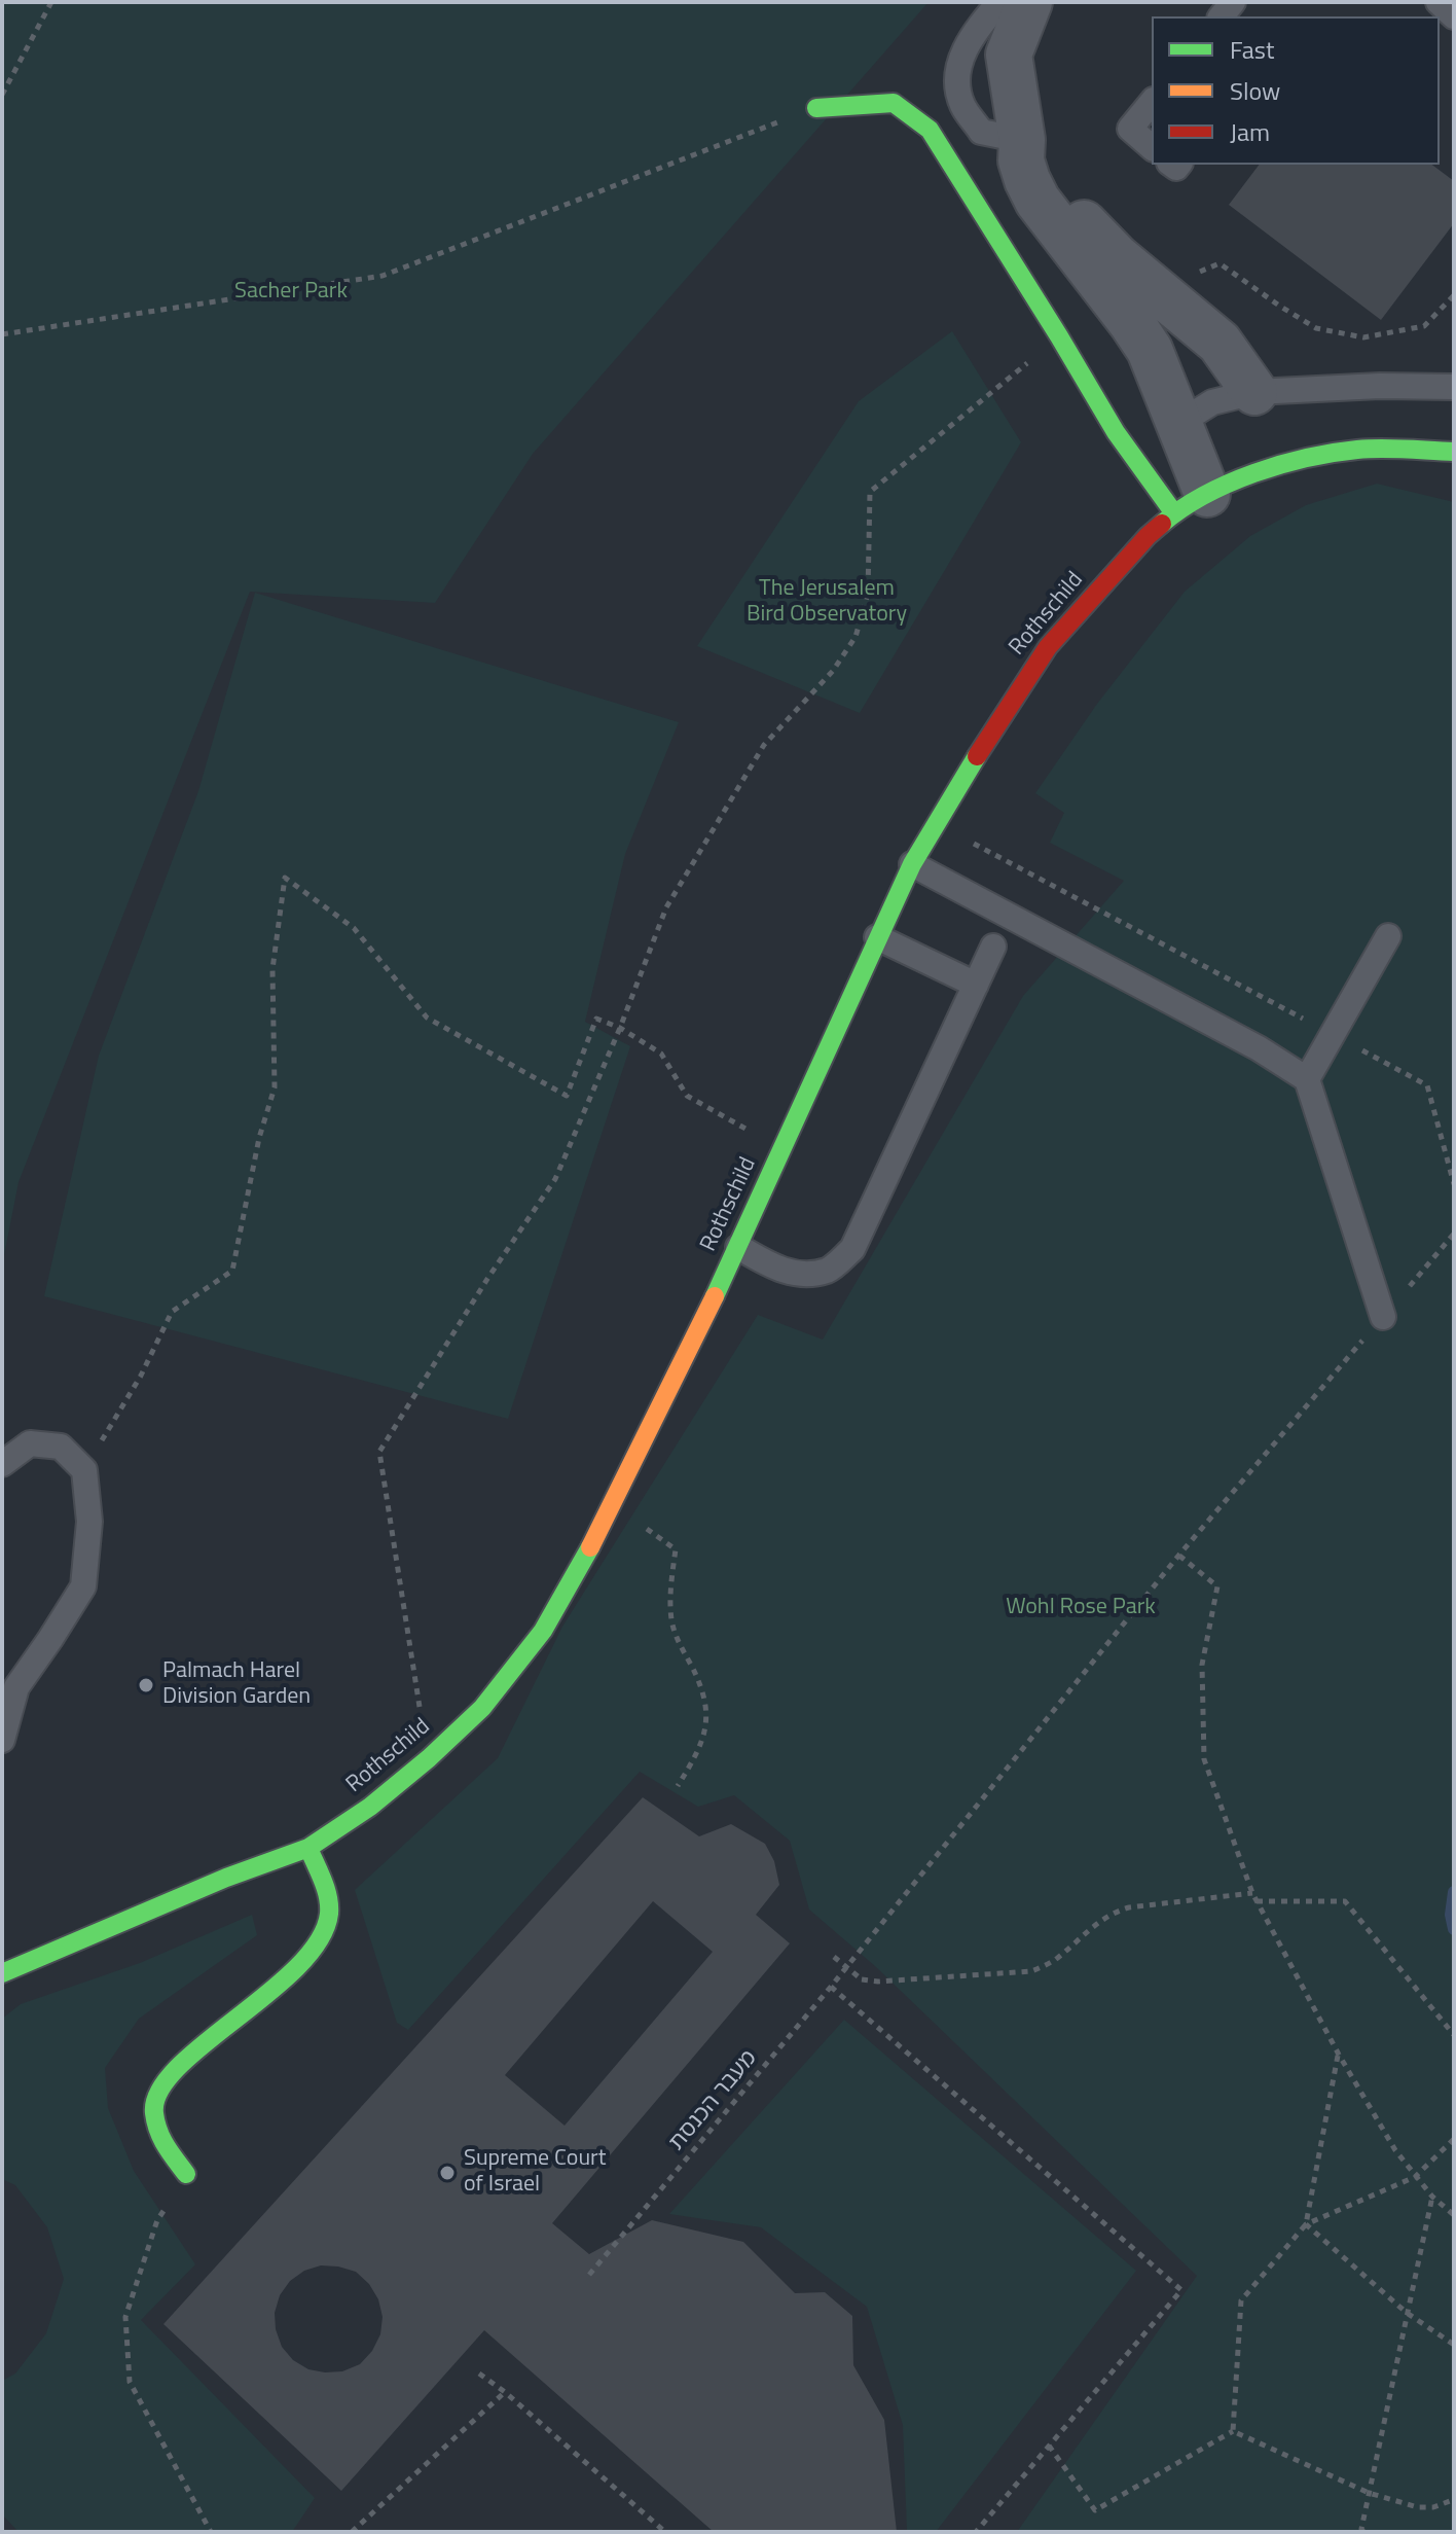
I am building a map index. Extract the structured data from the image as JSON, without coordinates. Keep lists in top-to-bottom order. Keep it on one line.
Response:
{"streets":{"street":["Rothschild"],"path":["מעבר הכנסת"]},"parks":["Sacher Park","The Jerusalem Bird Observatory","Wohl Rose Park"],"places":["Palmach Harel Division Garden","Supreme Court of Israel"],"legend":["Fast","Slow","Jam"]}
